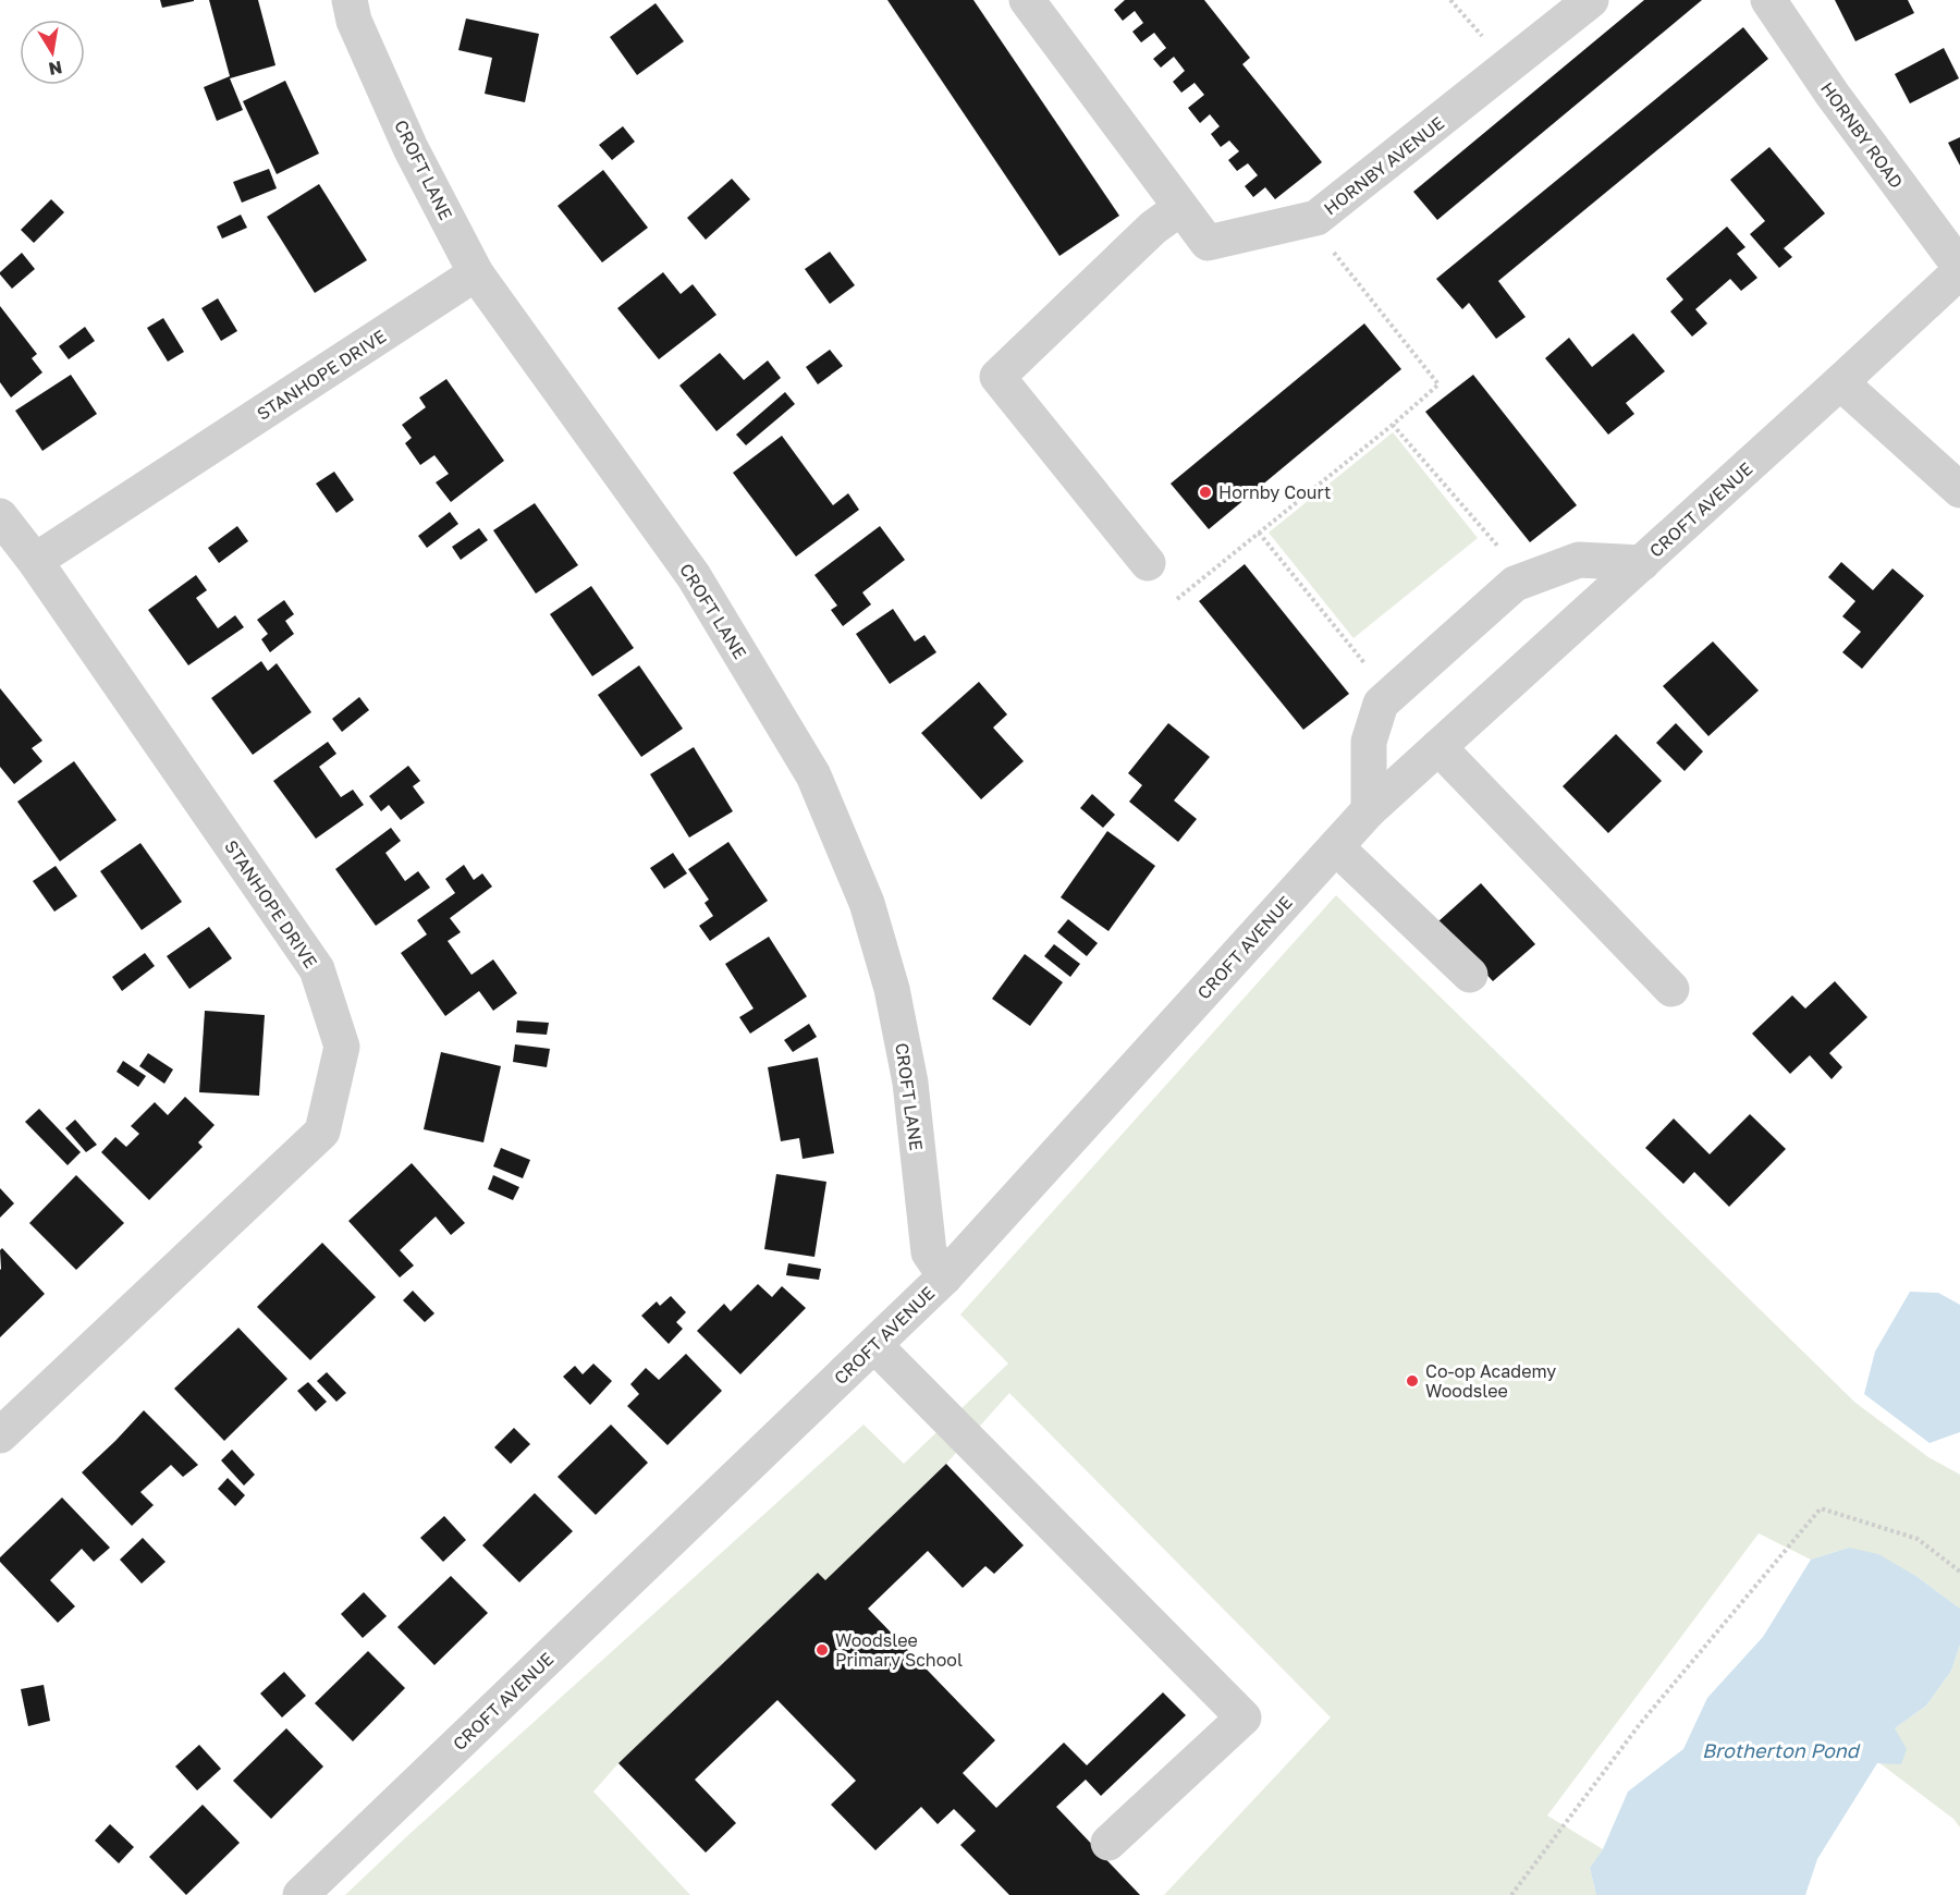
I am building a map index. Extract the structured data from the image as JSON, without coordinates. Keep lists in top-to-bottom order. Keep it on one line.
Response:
{"streets":{"street":["HORNBY ROAD","HORNBY AVENUE","CROFT LANE","STANHOPE DRIVE","CROFT AVENUE"]},"crossings":[["HORNBY ROAD","CROFT AVENUE"],["CROFT LANE","STANHOPE DRIVE"],["CROFT LANE","CROFT AVENUE"]],"water":["Brotherton Pond"],"places":["Hornby Court","Co-op Academy Woodslee","Woodslee Primary School"],"north":"bottom"}
